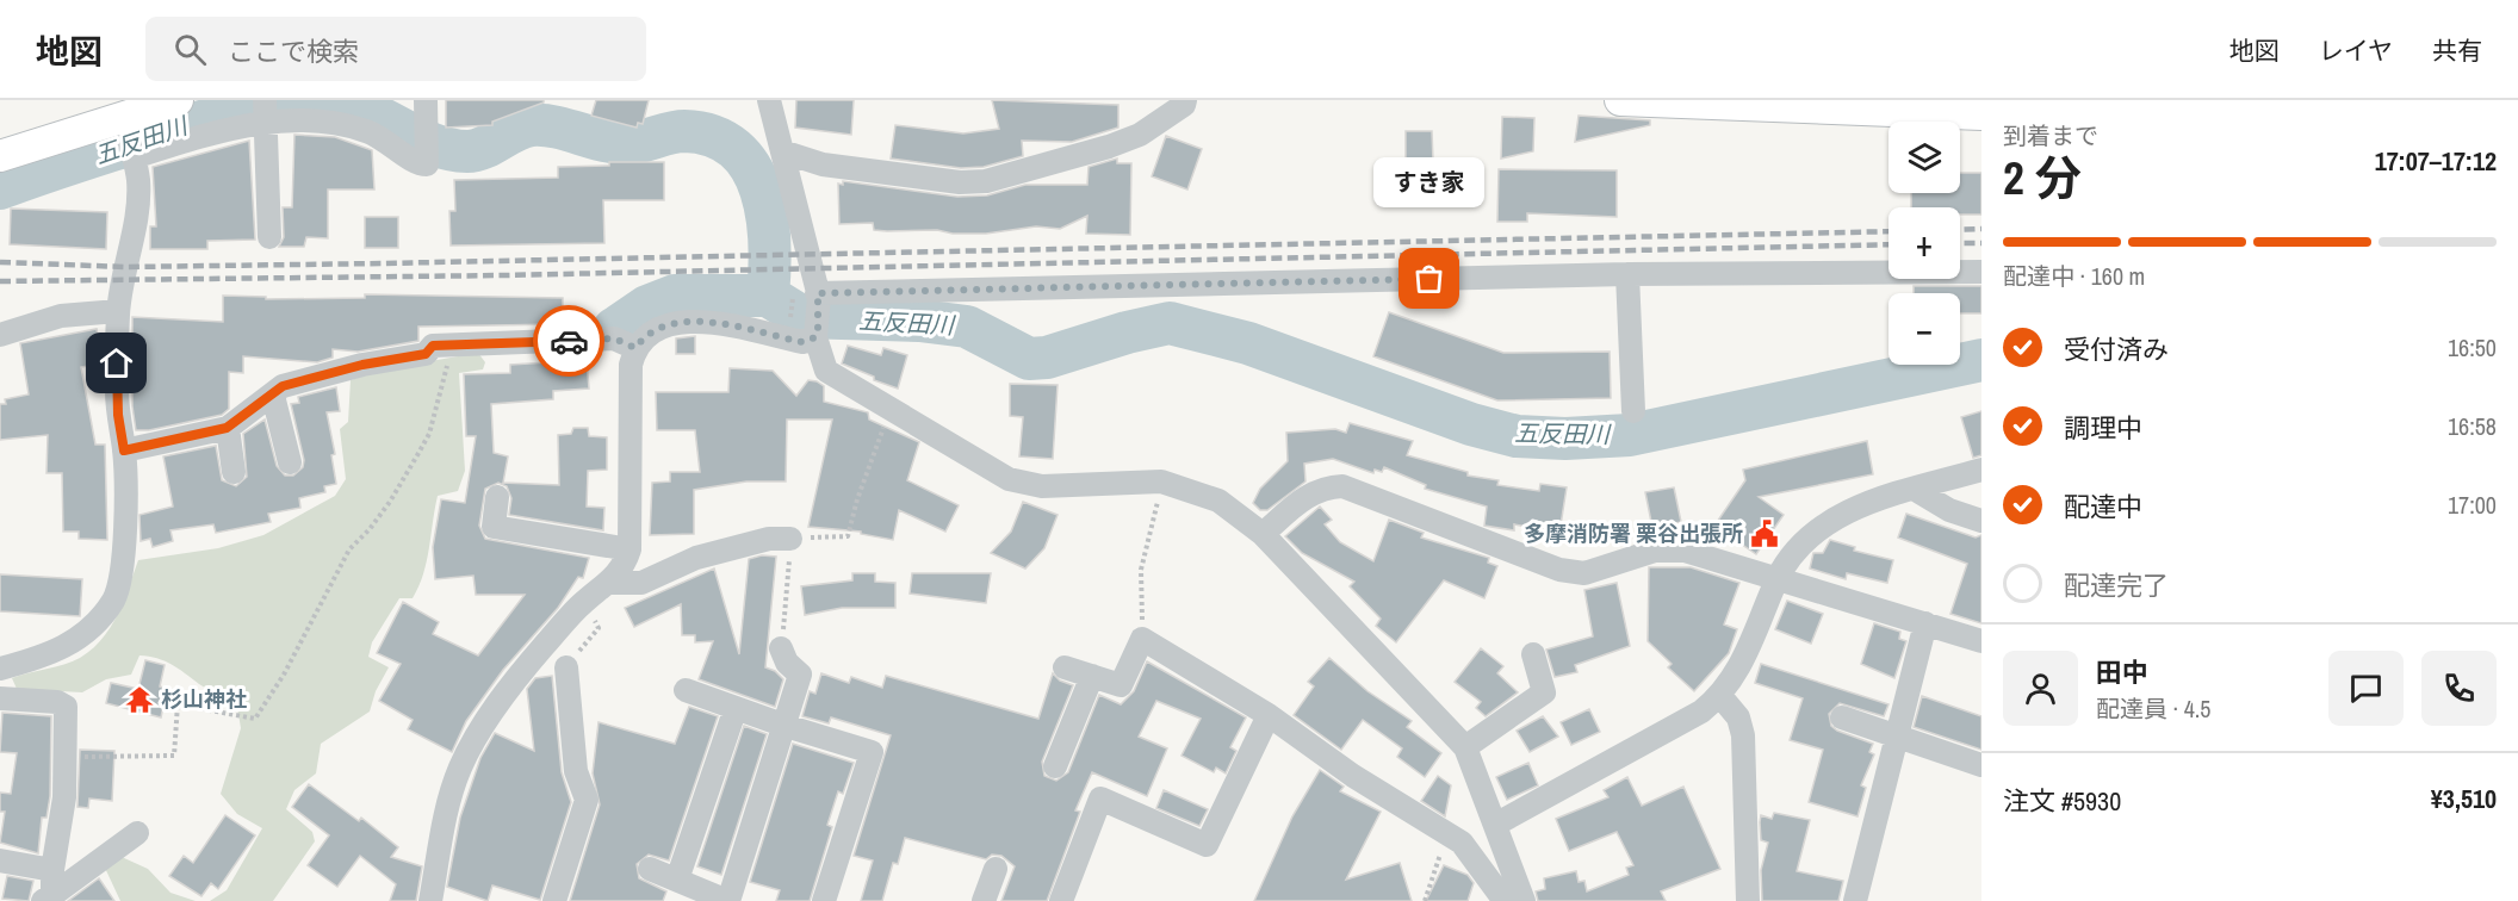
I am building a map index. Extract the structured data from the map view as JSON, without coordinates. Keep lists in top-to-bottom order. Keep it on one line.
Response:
{"water":["五反田川"],"places":{"other":["すき家"],"public building":["多摩消防署 栗谷出張所"],"temple":["杉山神社"]},"page":{"header":"地図","search":"ここで検索","nav":["地図","レイヤ","共有"],"heading":["2 分","到着まで","17:07–17:12"],"panel":["田中","配達員 · 4.5","注文 #5930","¥3,510"],"map_buttons":["+","−"],"bubble":"すき家","bar":"配達中 · 160 m","list":[["受付済み","16:50"],["調理中","16:58"],["配達中","17:00"],"配達完了"]}}
